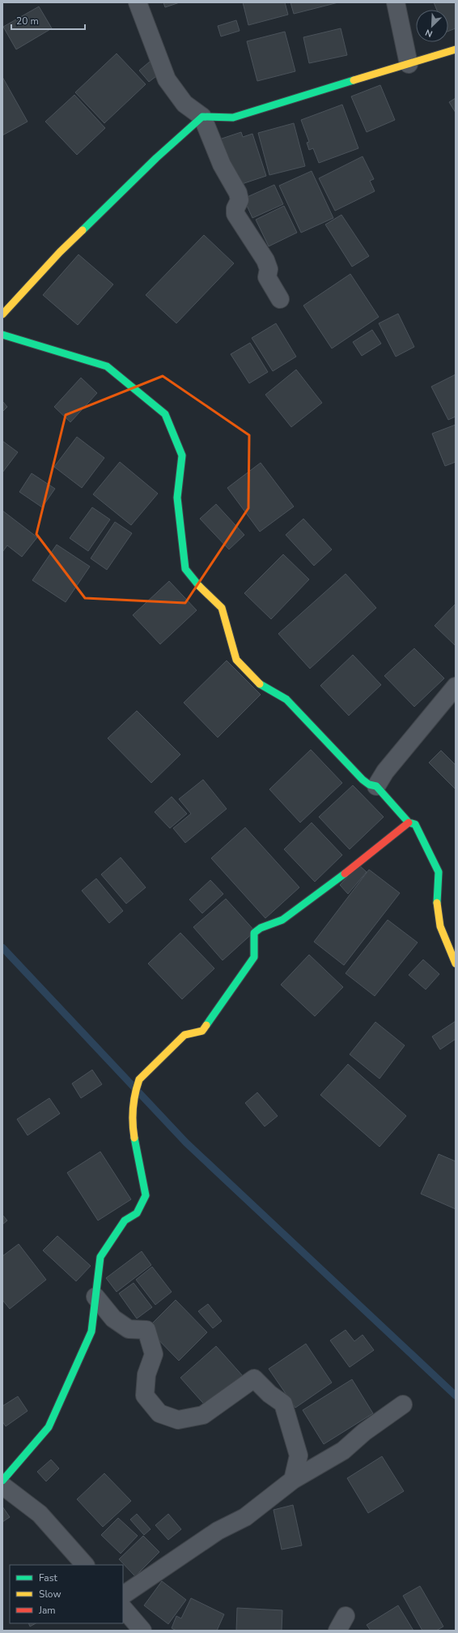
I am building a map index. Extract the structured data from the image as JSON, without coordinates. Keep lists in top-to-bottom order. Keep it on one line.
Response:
{"legend":["Fast","Slow","Jam"],"scale_bar":"20 m","north":"bottom left"}
